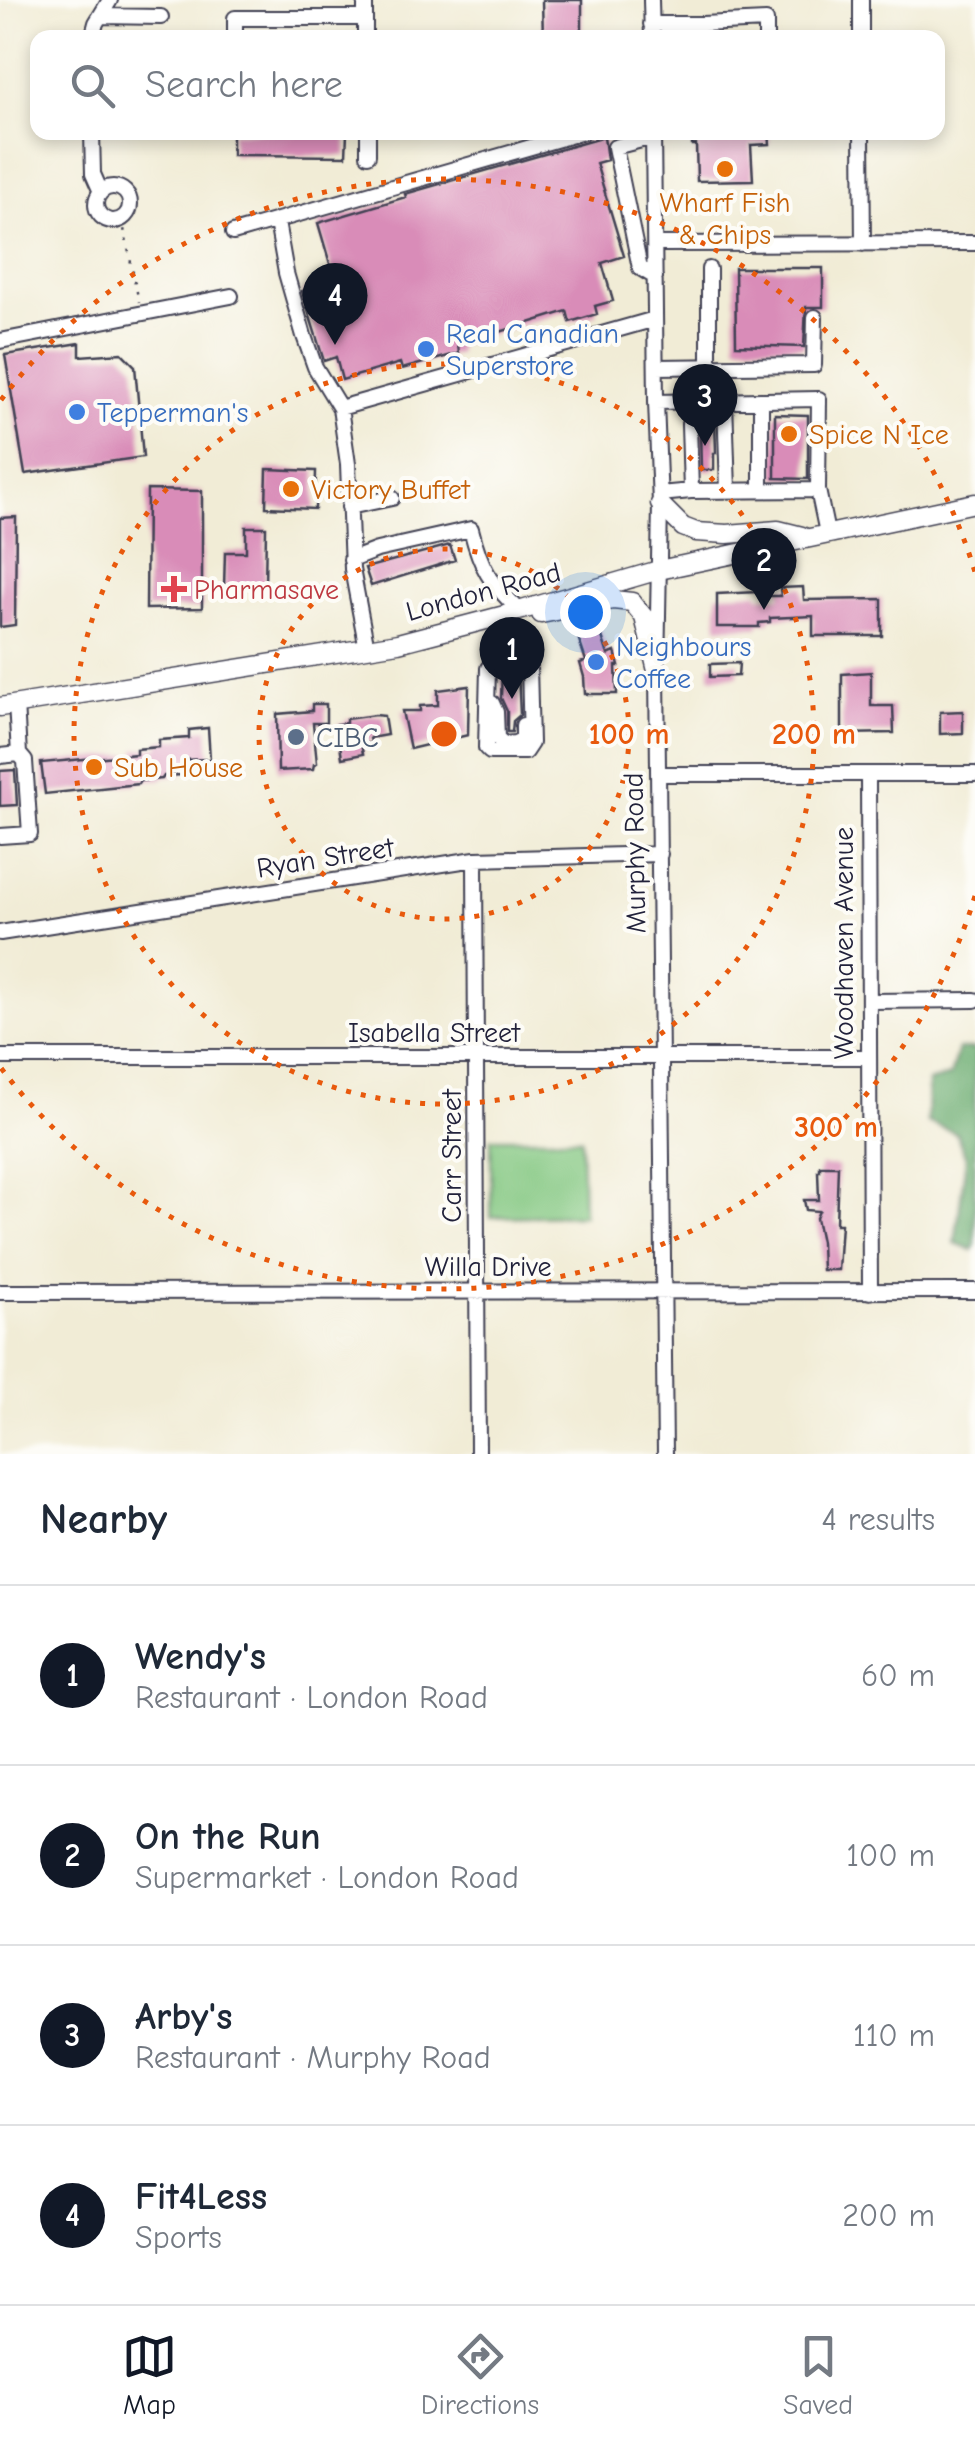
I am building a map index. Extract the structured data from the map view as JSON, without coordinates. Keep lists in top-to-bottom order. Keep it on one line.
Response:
{"streets":{"main road":["London Road"],"street":["Murphy Road","Ryan Street","Woodhaven Avenue","Isabella Street","Carr Street","Willa Drive"]},"crossings":[["London Road","Murphy Road"],["Murphy Road","Ryan Street"],["Murphy Road","Isabella Street"],["Murphy Road","Willa Drive"],["Ryan Street","Carr Street"],["Woodhaven Avenue","Isabella Street"],["Woodhaven Avenue","Willa Drive"],["Isabella Street","Carr Street"],["Carr Street","Willa Drive"]],"places":{"other":["Wharf Fish & Chips","Real Canadian Superstore","Tepperman's","Spice N Ice","Victory Buffet","Neighbours Coffee","CIBC","Sub House"],"health":["Pharmasave"]},"page":{"search":"Search here","pins":["4","3","2","1"],"heading":["Nearby","4 results"],"list":[{"mark":"1","name":"Wendy's","note":"Restaurant · London Road","value":"60 m"},{"mark":"2","name":"On the Run","note":"Supermarket · London Road","value":"100 m"},{"mark":"3","name":"Arby's","note":"Restaurant · Murphy Road","value":"110 m"},{"mark":"4","name":"Fit4Less","note":"Sports","value":"200 m"}],"nav":["Map","Directions","Saved"]},"rings":["100 m","200 m","300 m"]}
